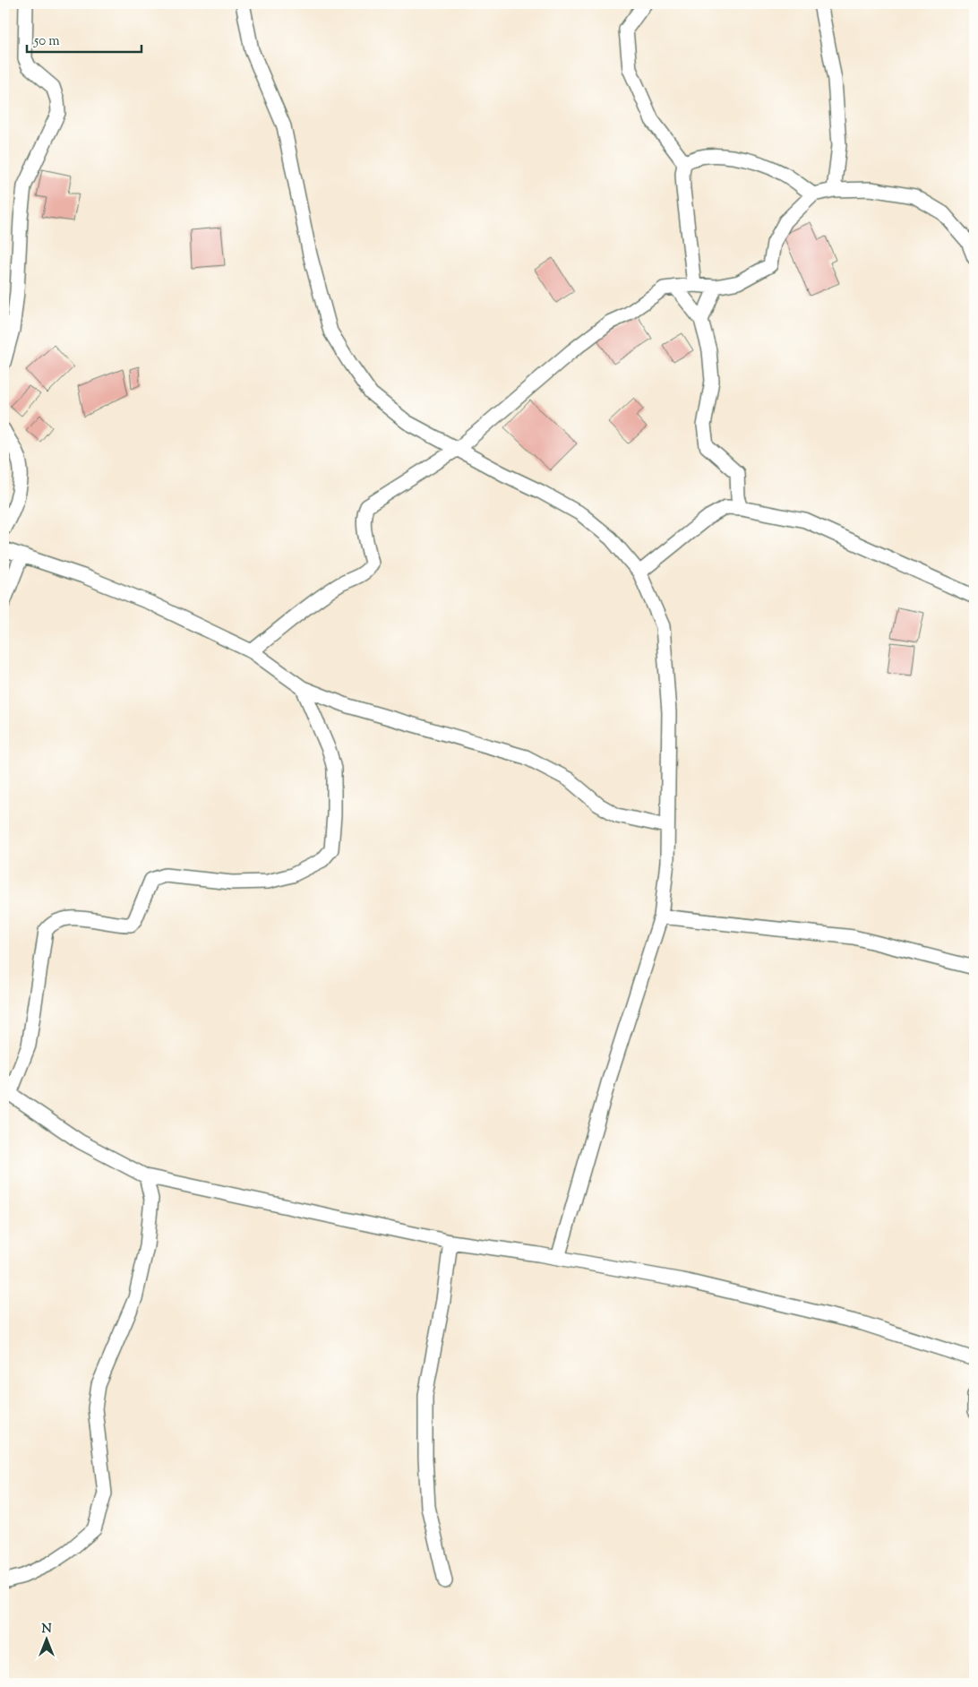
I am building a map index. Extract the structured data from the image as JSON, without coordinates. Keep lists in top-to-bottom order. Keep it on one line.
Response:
{"scale_bar":"50 m","north":"top"}
